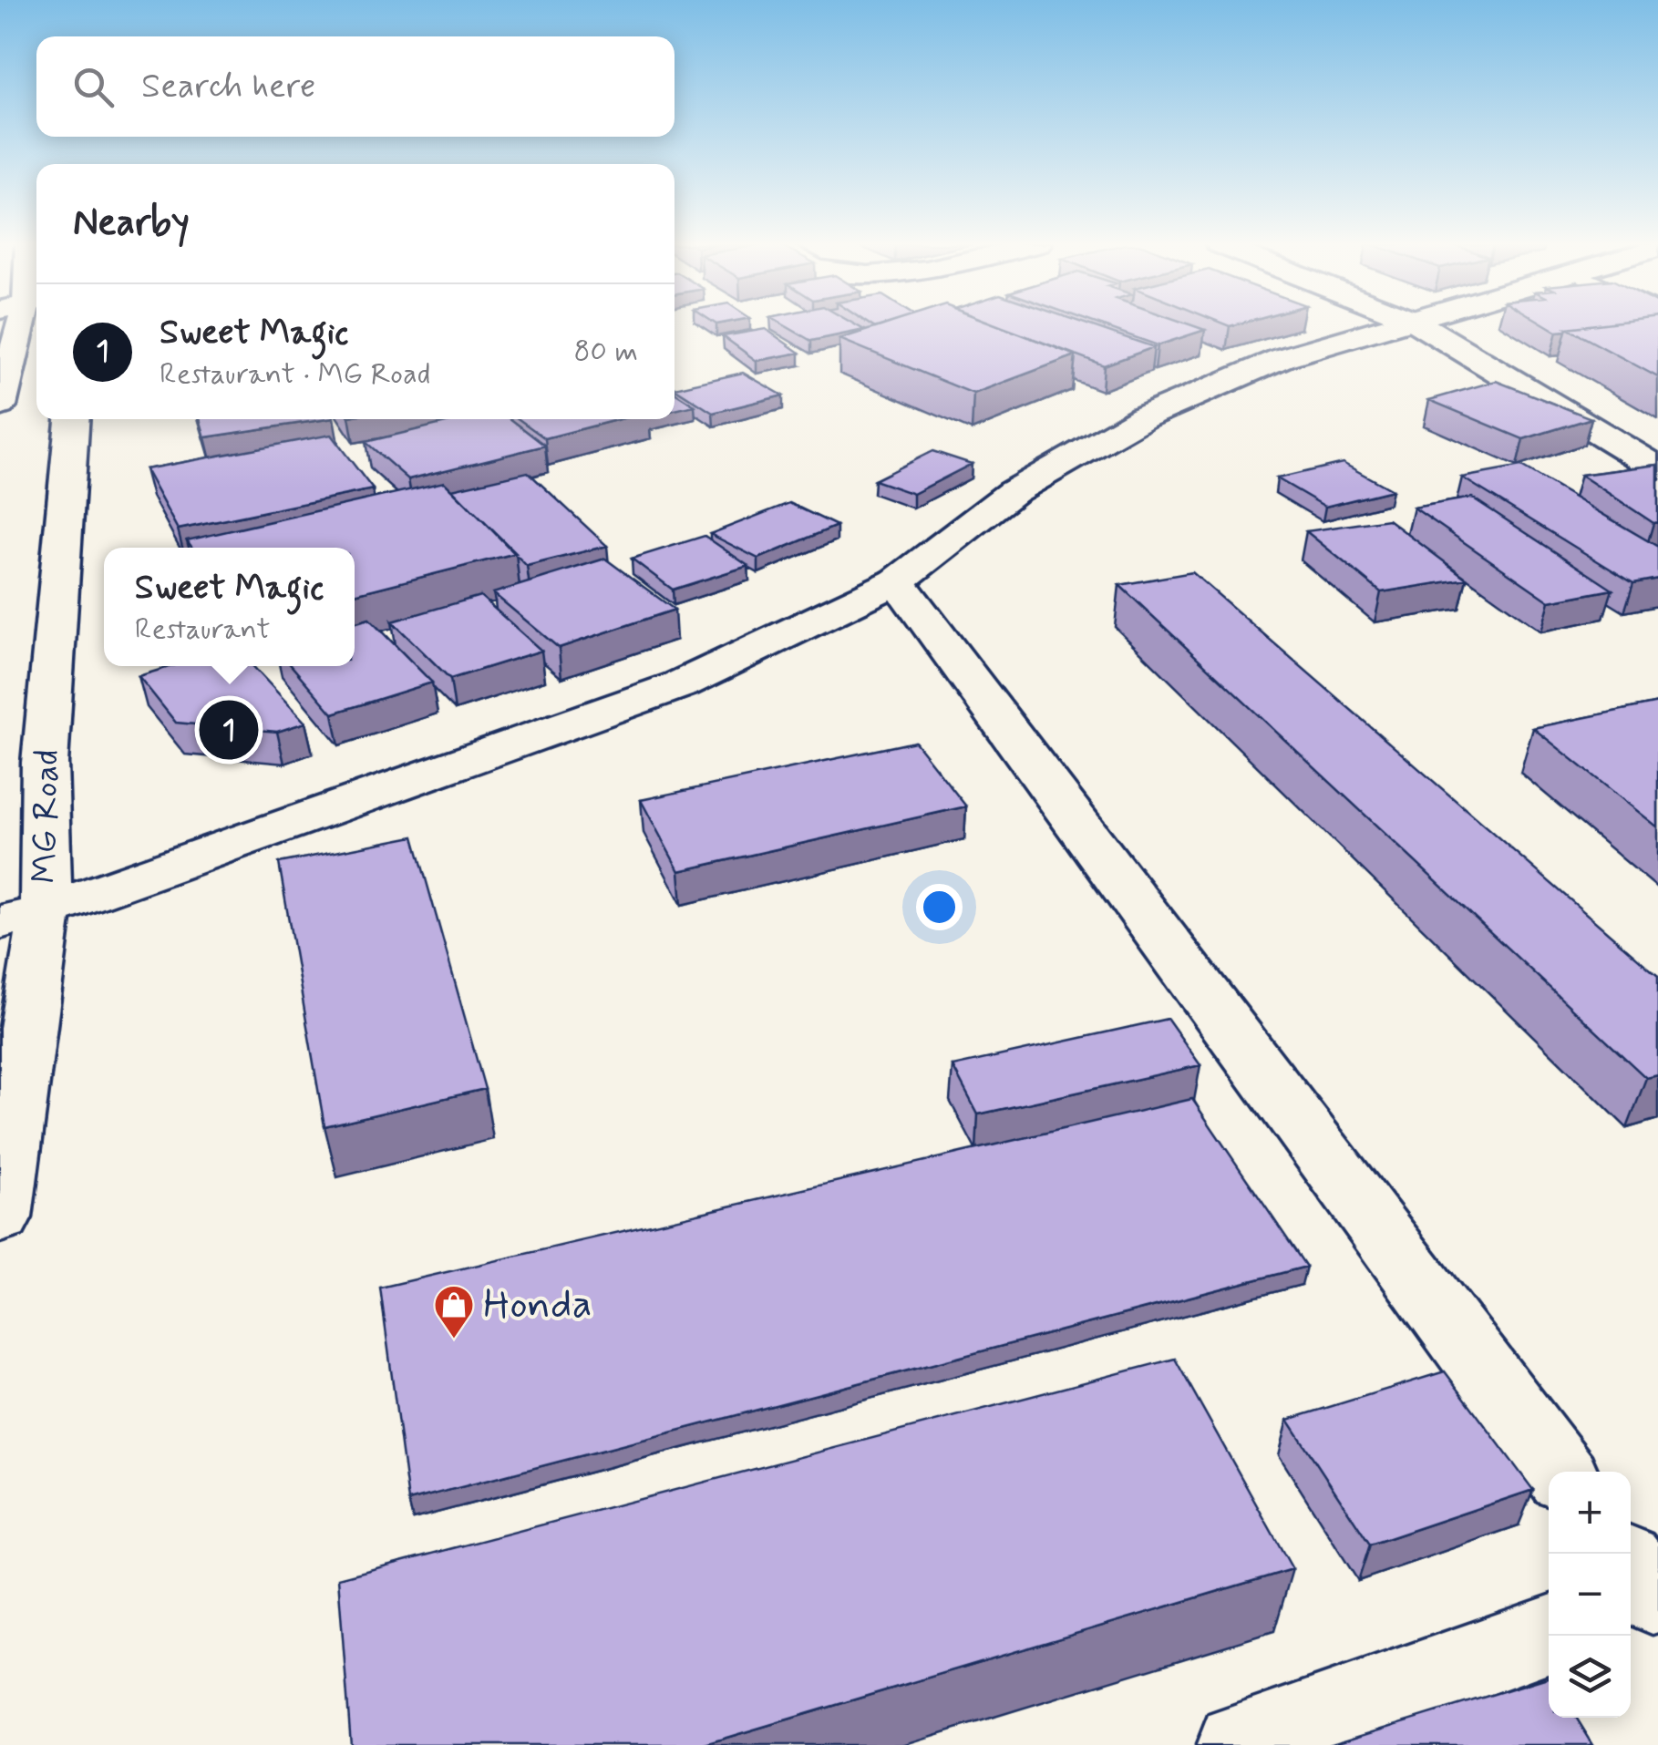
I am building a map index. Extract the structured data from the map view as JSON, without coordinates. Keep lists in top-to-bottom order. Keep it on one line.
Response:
{"streets":{"street":["MG Road"]},"places":{"shop":["Honda"]},"page":{"search":"Search here","heading":"Nearby","list":[{"mark":"1","name":"Sweet Magic","note":"Restaurant · MG Road","value":"80 m"}],"popup":["Sweet Magic","Restaurant"],"pins":"1","map_buttons":["+","−"]}}
